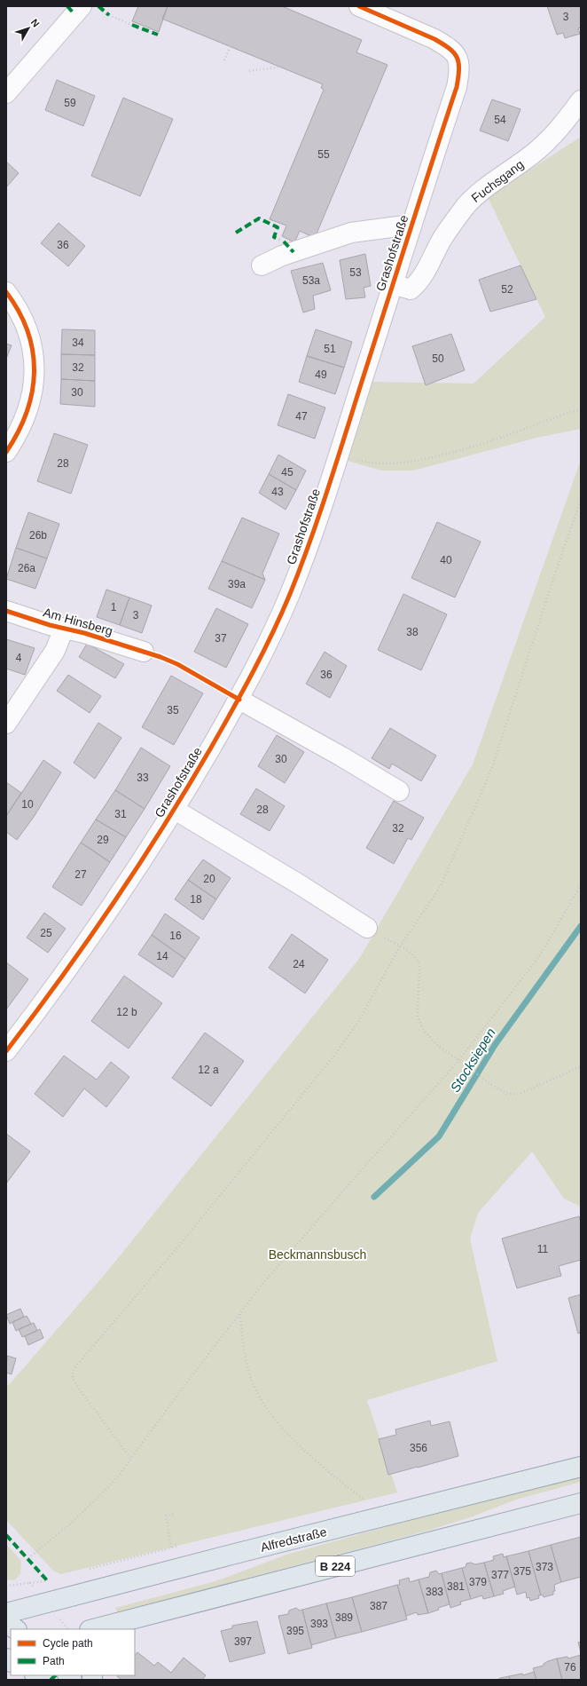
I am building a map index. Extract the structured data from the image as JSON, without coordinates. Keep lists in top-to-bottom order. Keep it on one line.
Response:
{"streets":{"main road":["Alfredstraße","B 224"],"street":["Fuchsgang","Grashofstraße","Am Hinsberg"]},"crossings":[["Fuchsgang","Grashofstraße"]],"water":["Stocksiepen"],"parks":["Beckmannsbusch"],"house_numbers":["3","59","54","55","36","53","53a","52","34","51","50","32","49","30","47","28","45","43","26b","40","26a","39a","1","3","38","37","4","36","35","30","33","10","28","31","32","29","27","20","18","25","16","14","24","12 b","12 a","11","356","373","375","377","379","381","383","387","389","393","395","397","76"],"legend":["Cycle path","Path"],"north":"top right"}
